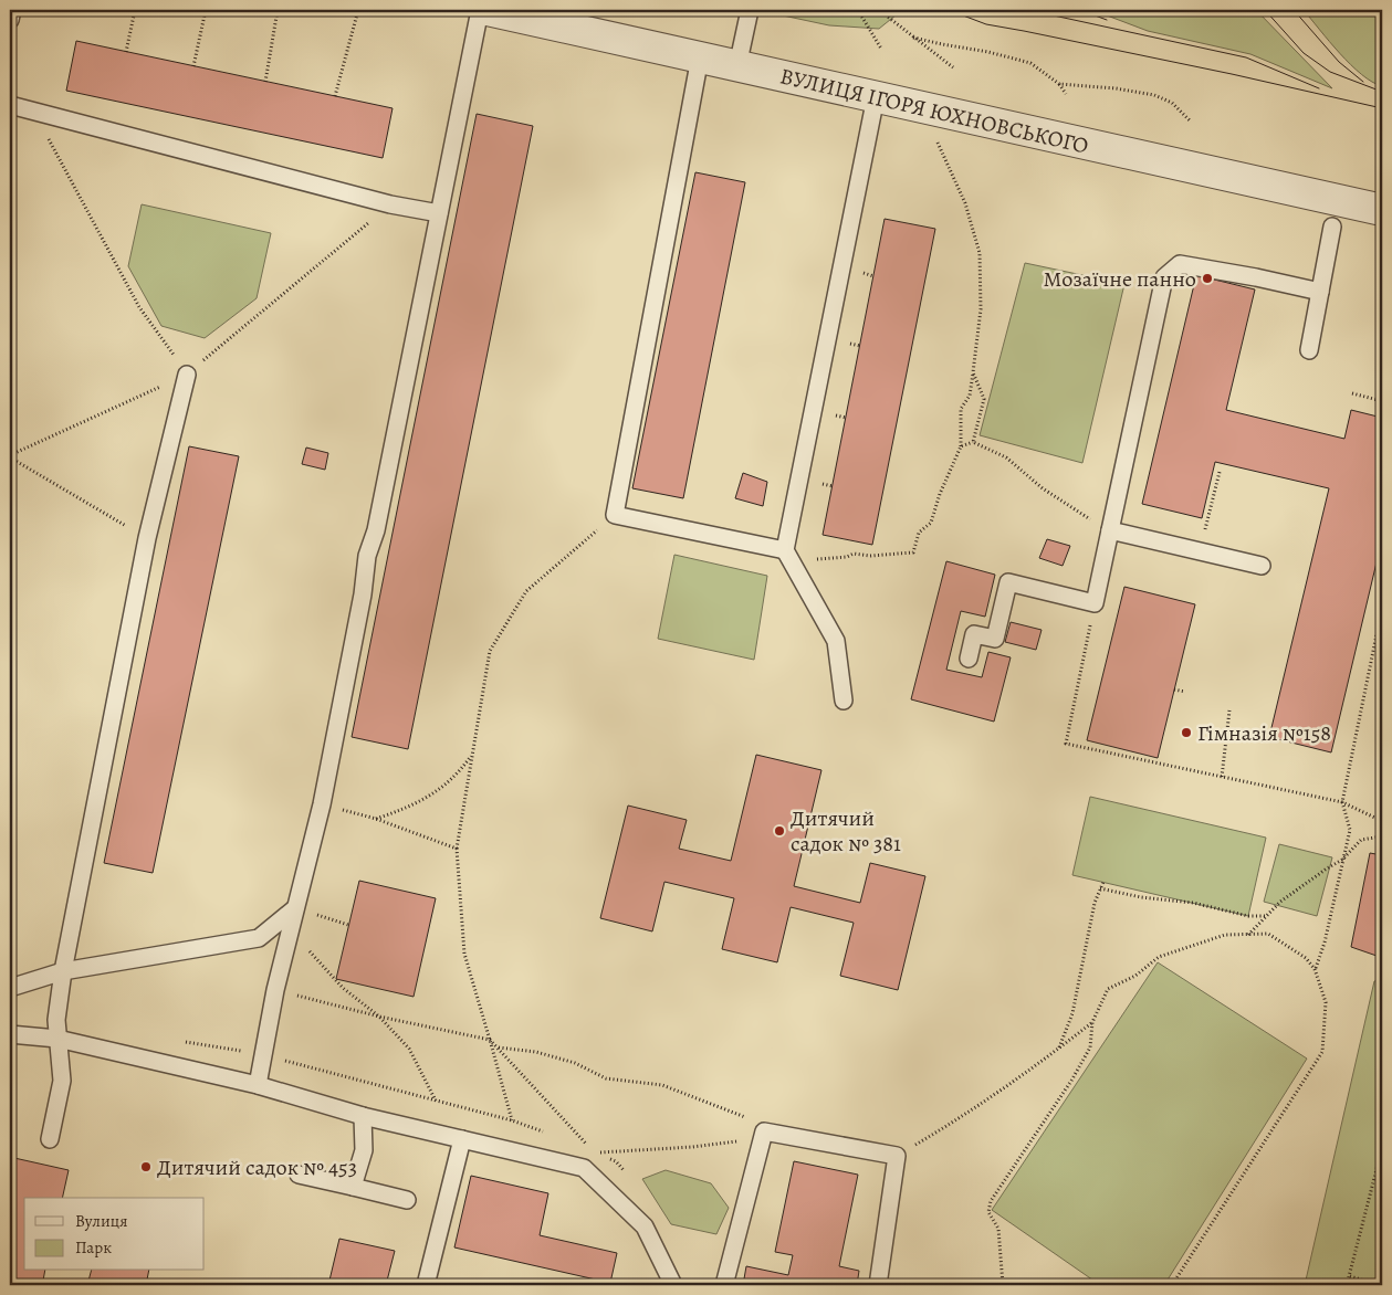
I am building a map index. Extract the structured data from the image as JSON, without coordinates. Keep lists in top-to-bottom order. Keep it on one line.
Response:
{"streets":{"street":["ВУЛИЦЯ ІГОРЯ ЮХНОВСЬКОГО"]},"places":["Мозаїчне панно","Гімназія №158","Дитячий садок № 381","Дитячий садок № 453"],"legend":["Вулиця","Парк"]}
